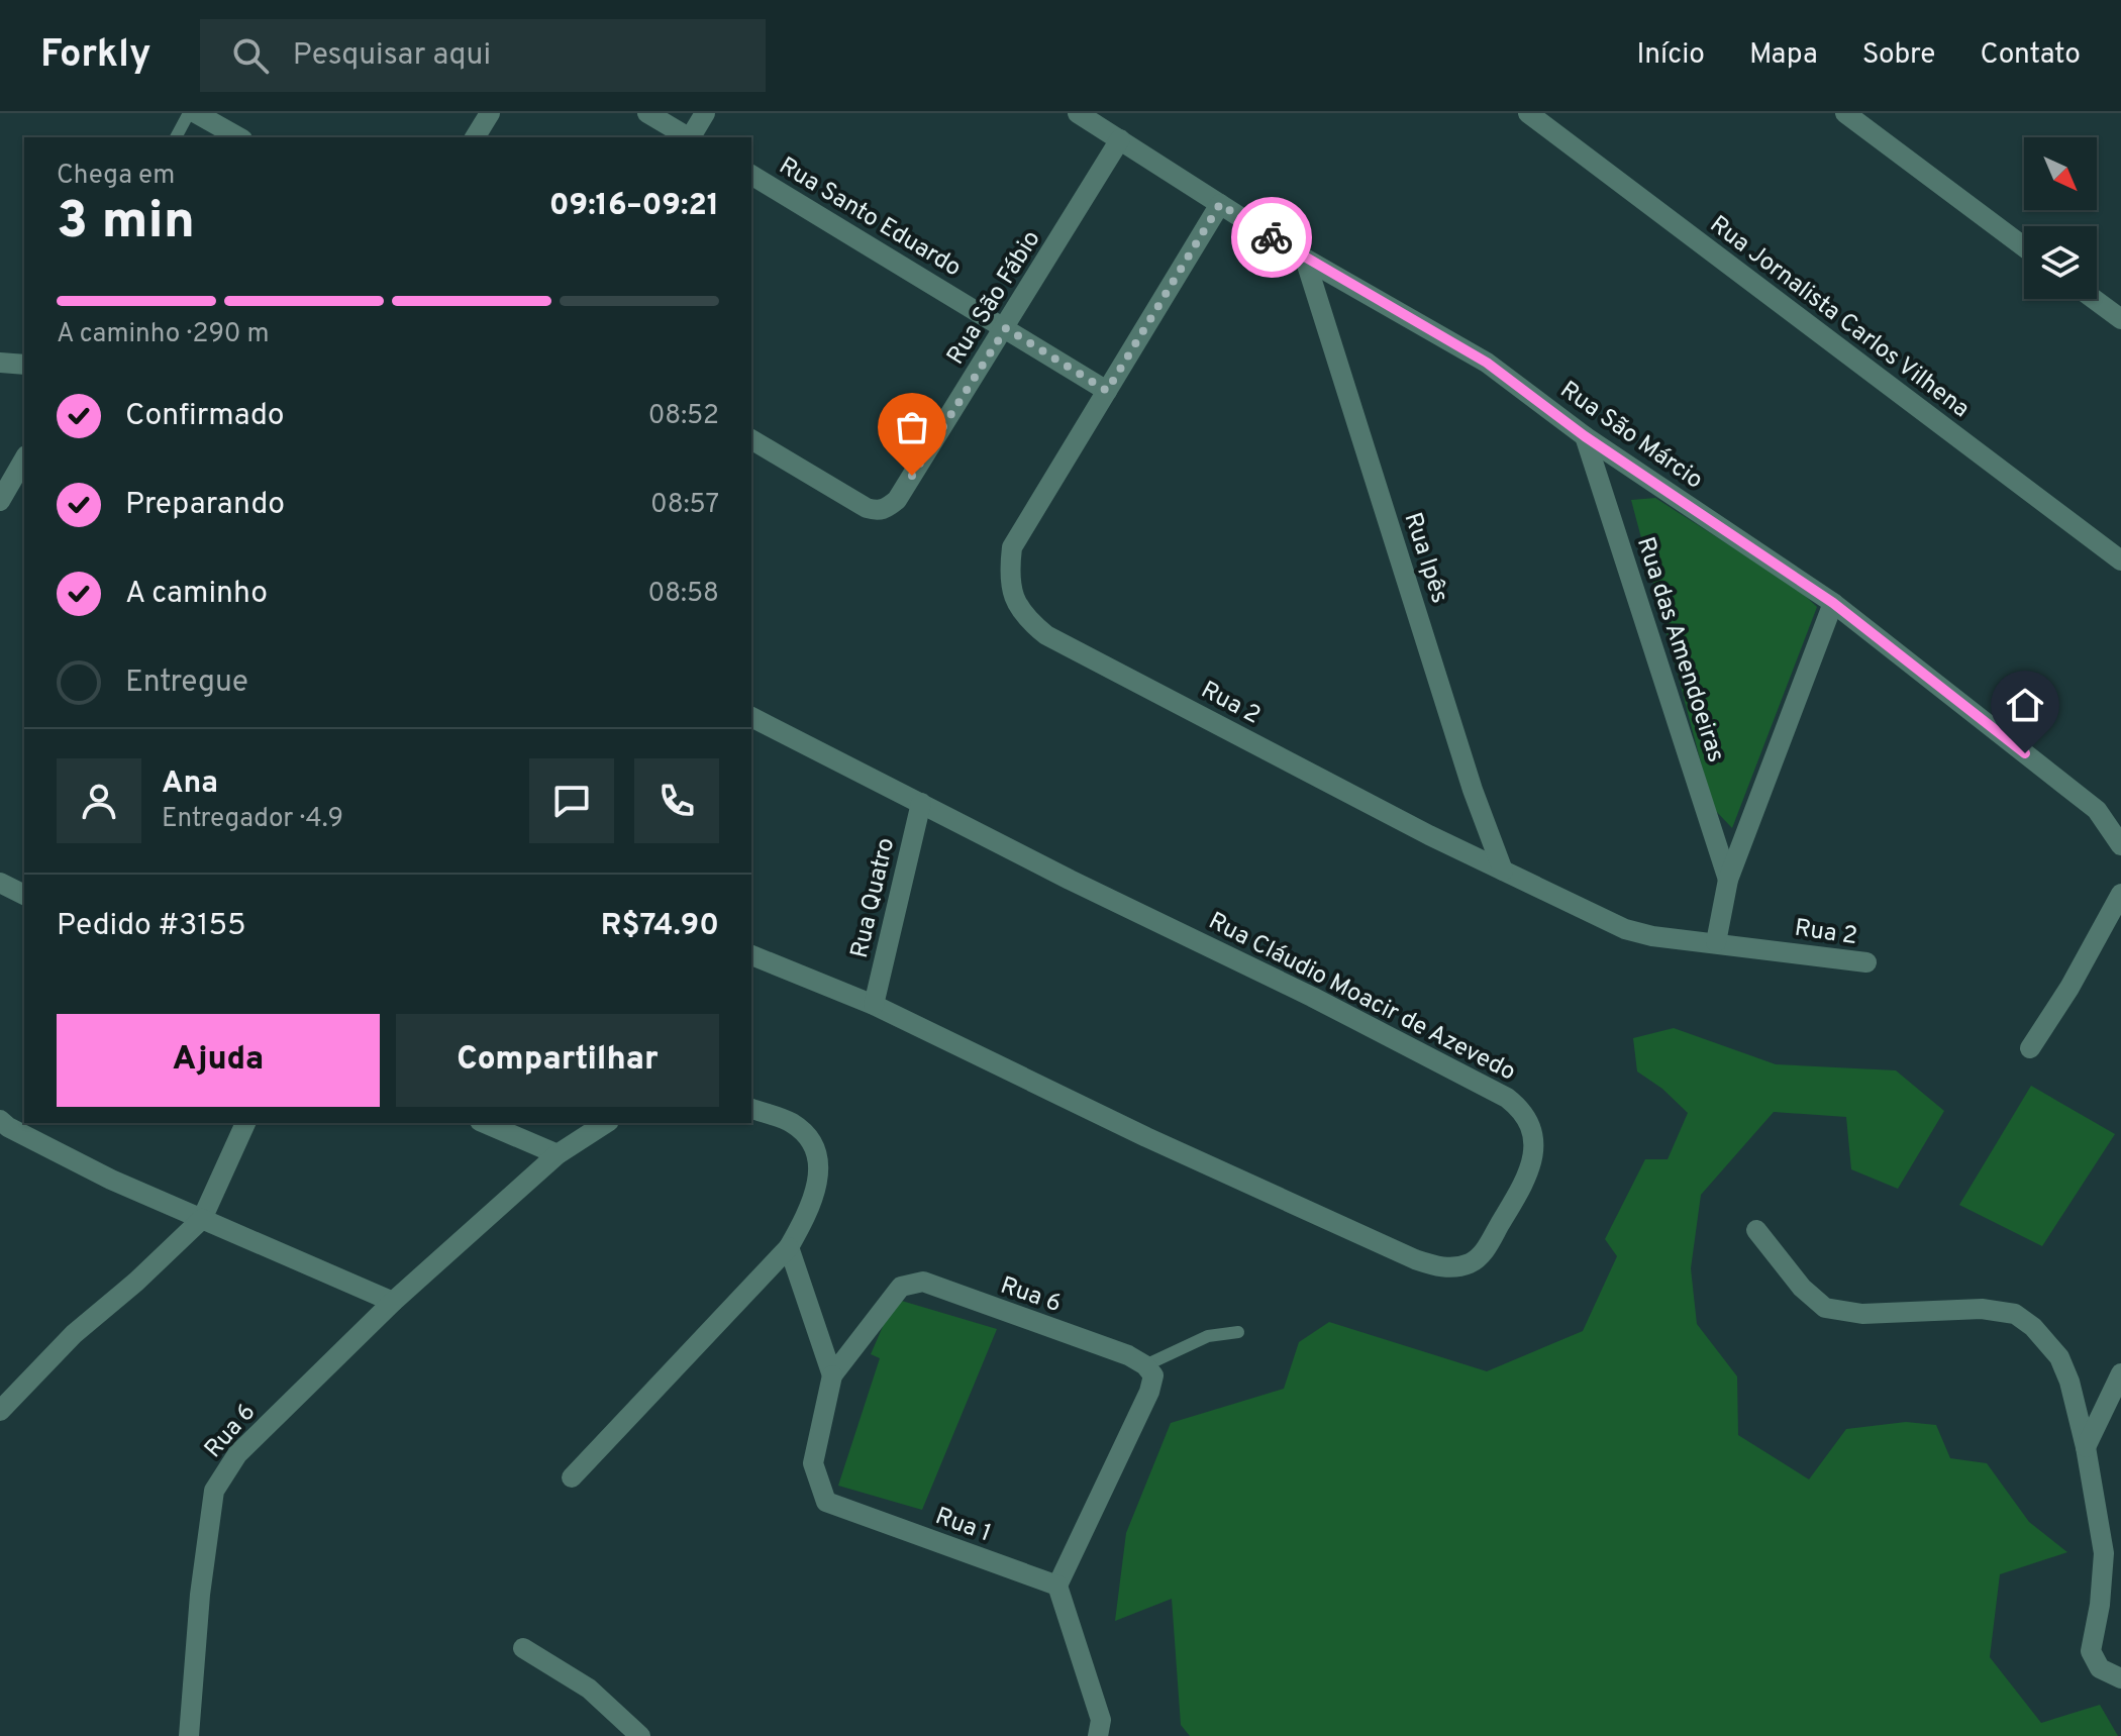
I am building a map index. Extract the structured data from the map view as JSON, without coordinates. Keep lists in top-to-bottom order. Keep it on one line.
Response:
{"streets":{"street":["Rua Santo Eduardo","Rua São Fábio","Rua Jornalista Carlos Vilhena","Rua São Márcio","Rua Ipês","Rua das Amendoeiras","Rua 2","Rua Quatro","Rua Cláudio Moacir de Azevedo","Rua 6","Rua 1"]},"crossings":[["Rua Santo Eduardo","Rua São Fábio"],["Rua Santo Eduardo","Rua 2"],["Rua São Fábio","Rua São Márcio"],["Rua São Márcio","Rua Ipês"],["Rua São Márcio","Rua das Amendoeiras"],["Rua São Márcio","Rua 2"],["Rua Ipês","Rua 2"],["Rua Quatro","Rua Cláudio Moacir de Azevedo"],["Rua 6","Rua 1"]],"north":"bottom right","page":{"header":"Forkly","search":"Pesquisar aqui","nav":["Início","Mapa","Sobre","Contato"],"heading":["3 min","Chega em","09:16–09:21"],"panel":["Ana","Entregador · 4.9","Pedido #3155","R$74.90"],"bar":"A caminho · 290 m","list":[["Confirmado","08:52"],["Preparando","08:57"],["A caminho","08:58"],"Entregue"],"buttons":["Ajuda","Compartilhar"]}}
